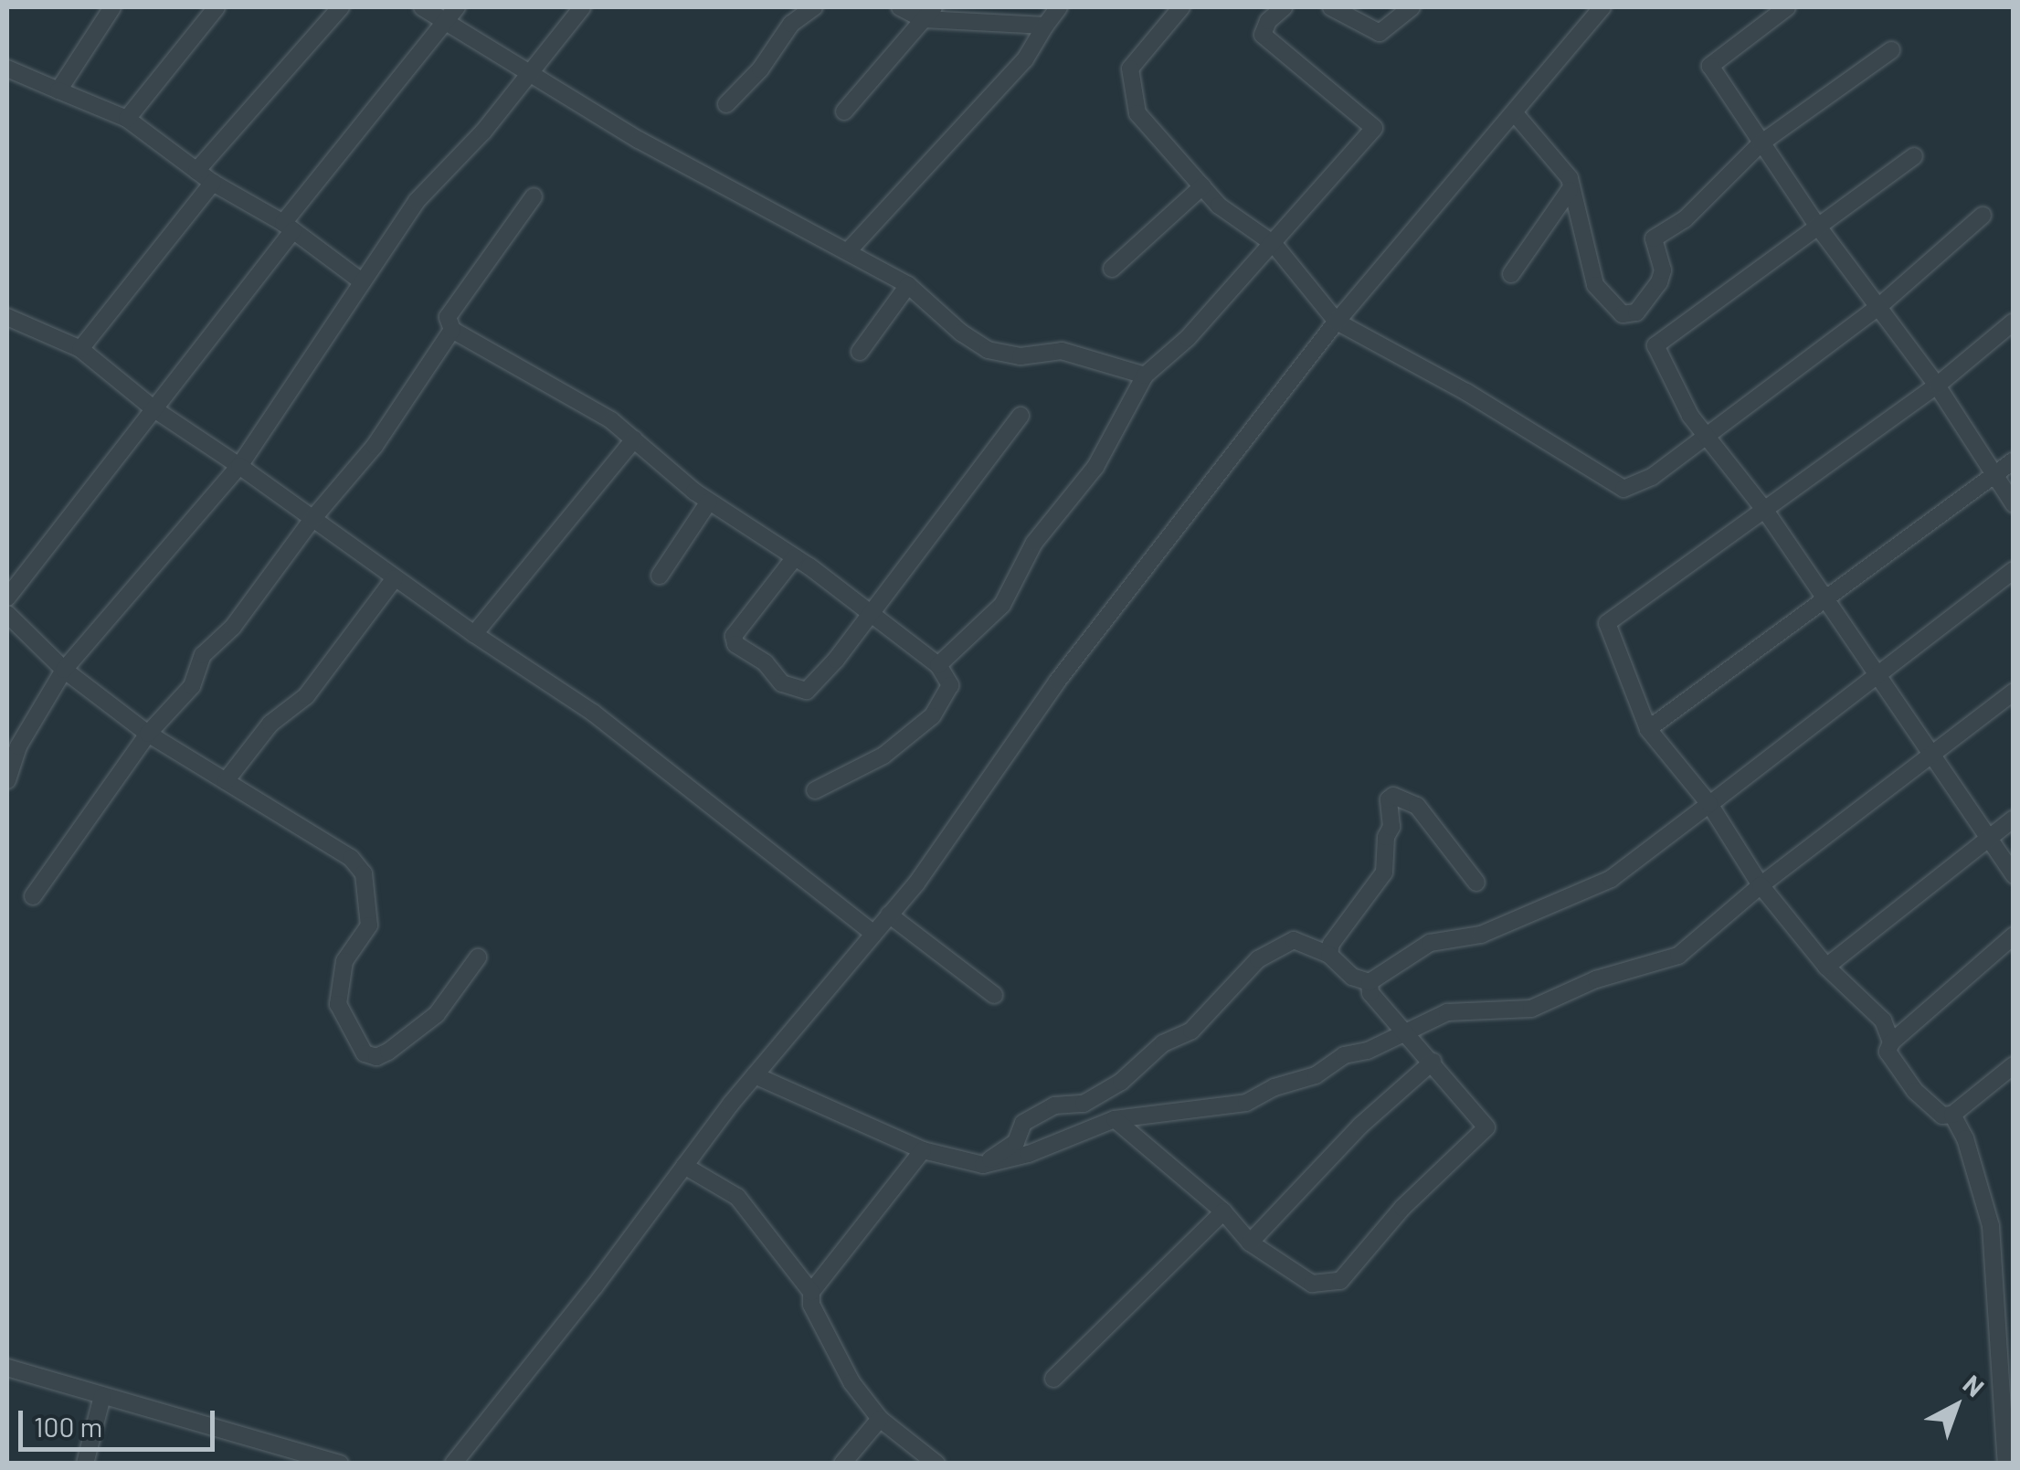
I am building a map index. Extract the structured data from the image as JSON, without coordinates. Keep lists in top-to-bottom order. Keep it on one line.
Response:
{"scale_bar":"100 m","north":"top right"}
